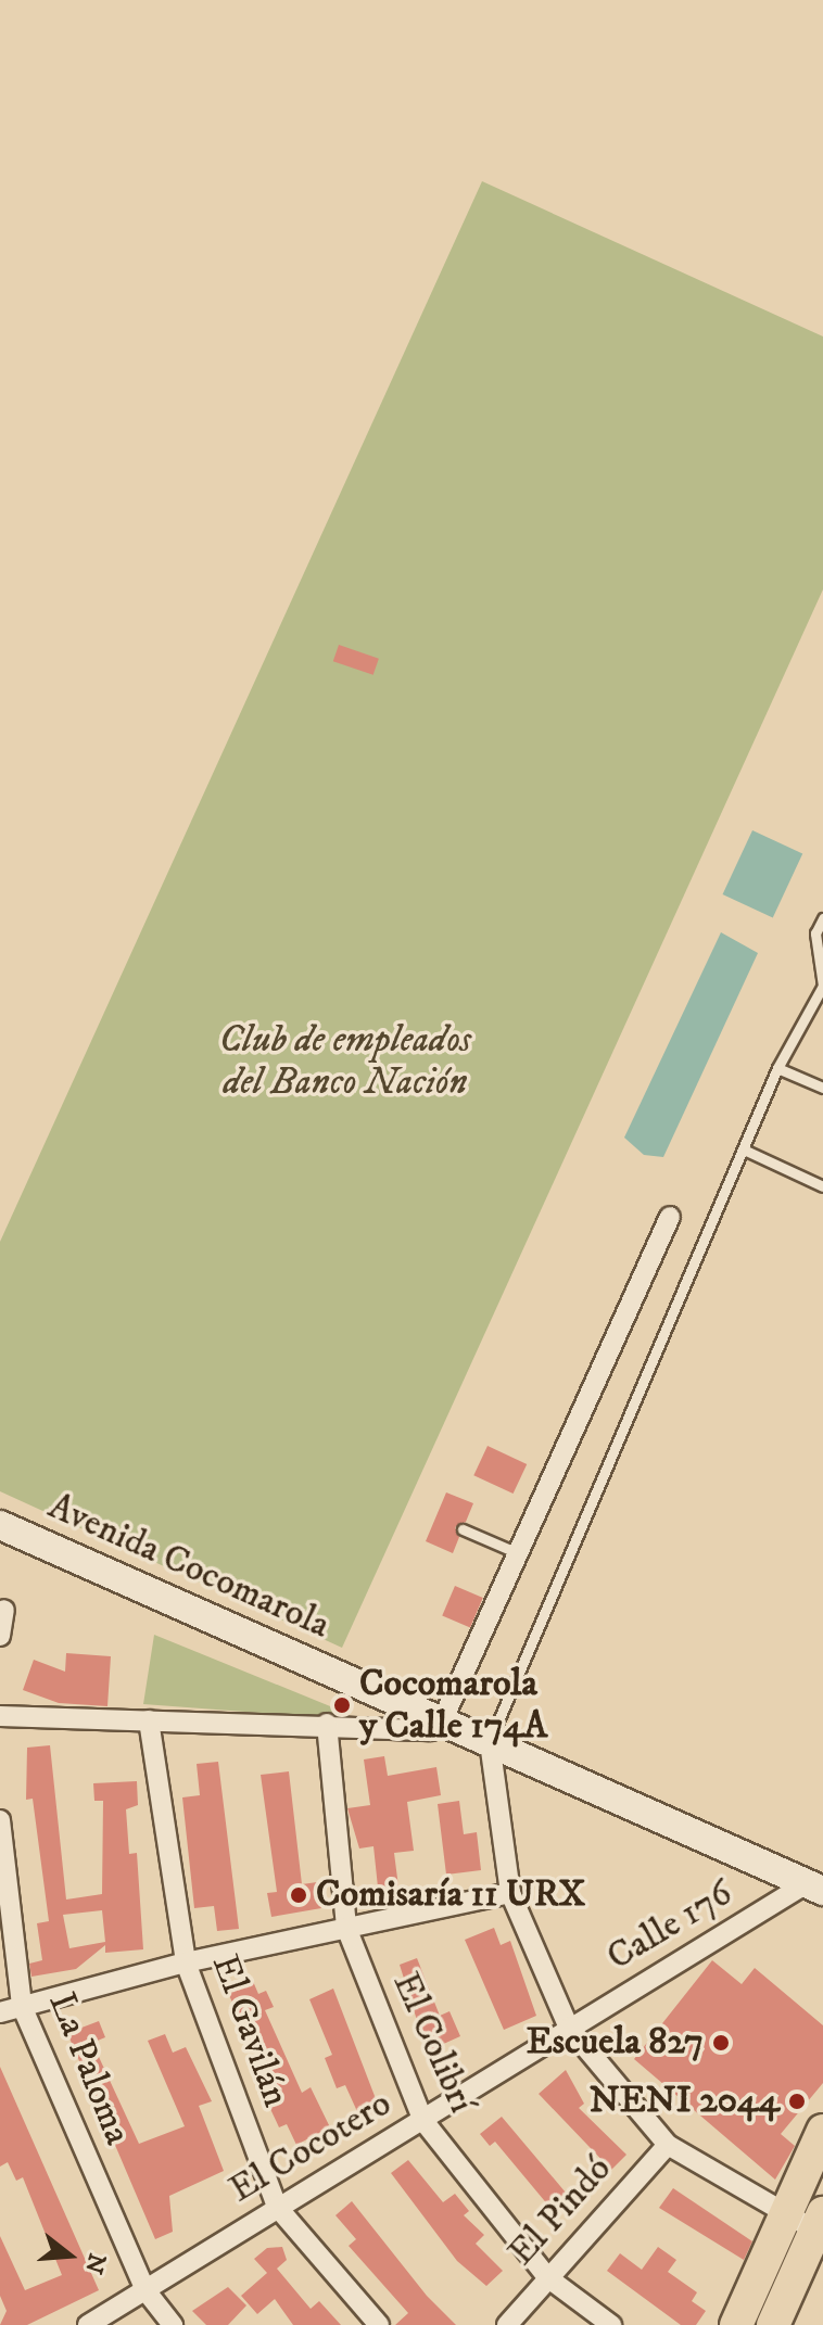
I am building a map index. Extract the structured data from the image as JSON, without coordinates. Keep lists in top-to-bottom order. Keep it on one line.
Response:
{"streets":{"main road":["Avenida Cocomarola"],"street":["Calle 176","El Gavilán","El Colibrí","La Paloma","El Cocotero","El Pindó"]},"crossings":[["Avenida Cocomarola","Calle 176"],["Calle 176","El Cocotero"],["El Gavilán","El Cocotero"],["El Colibrí","El Cocotero"],["El Colibrí","El Pindó"],["La Paloma","El Cocotero"]],"parks":["Club de empleados del Banco Nación"],"places":["Cocomarola y Calle 174A","Comisaría 11 URX","Escuela 827","NENI 2044"],"north":"right"}
